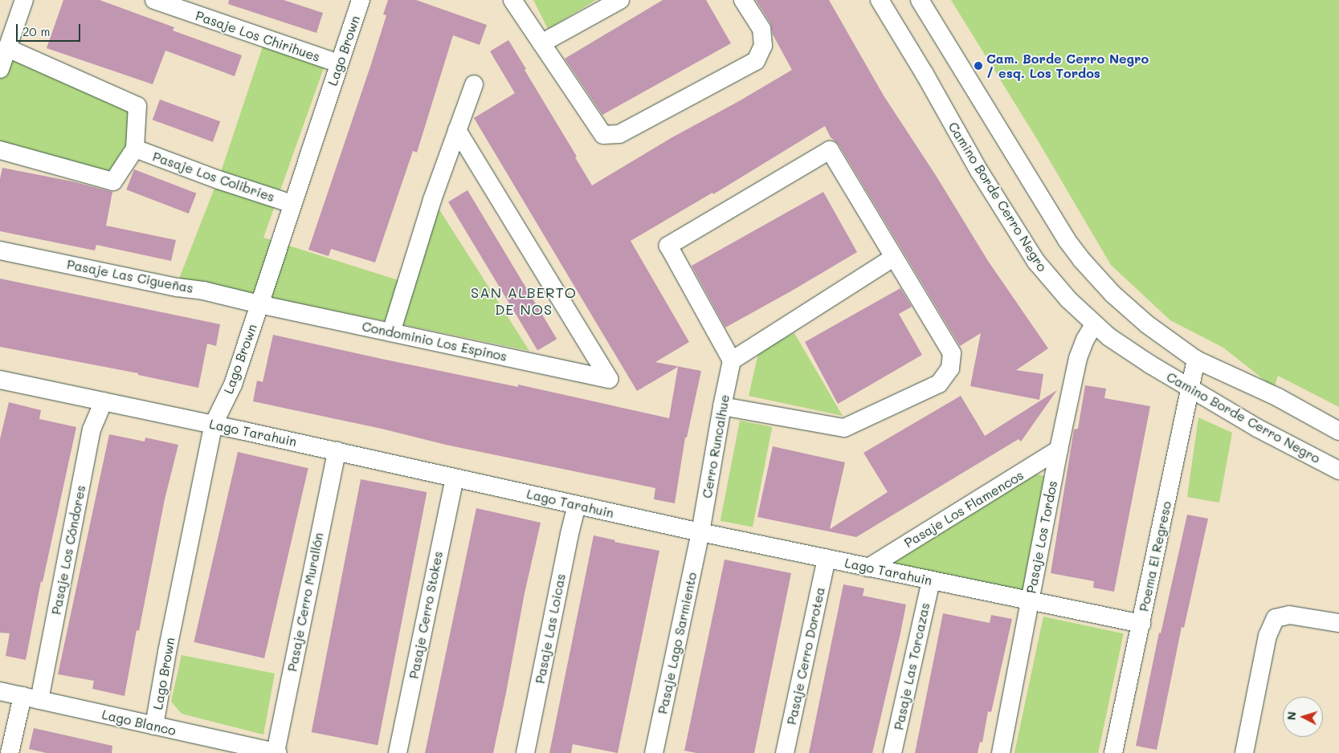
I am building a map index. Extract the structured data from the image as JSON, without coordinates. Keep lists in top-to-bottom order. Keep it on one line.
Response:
{"streets":{"street":["Pasaje Los Chirihues","Lago Brown","Pasaje Los Colibries","Camino Borde Cerro Negro","Pasaje Las Cigueñas","Condominio Los Espinos","Lago Tarahuin","Cerro Runcalhue","Pasaje Los Flamencos","Pasaje Los Tordos","Pasaje Los Cóndores","Poema El Regreso","Pasaje Cerro Murallón","Pasaje Cerro Stokes","Pasaje Las Loicas","Pasaje Lago Sarmiento","Pasaje Cerro Dorotea","Pasaje Las Torcazas","Lago Blanco"]},"crossings":[["Pasaje Los Chirihues","Lago Brown"],["Lago Brown","Pasaje Los Colibries"],["Lago Brown","Pasaje Las Cigueñas"],["Lago Brown","Condominio Los Espinos"],["Lago Brown","Lago Tarahuin"],["Lago Brown","Lago Blanco"],["Camino Borde Cerro Negro","Pasaje Los Tordos"],["Camino Borde Cerro Negro","Poema El Regreso"],["Pasaje Las Cigueñas","Condominio Los Espinos"],["Lago Tarahuin","Cerro Runcalhue"],["Lago Tarahuin","Pasaje Los Flamencos"],["Lago Tarahuin","Pasaje Los Tordos"],["Lago Tarahuin","Pasaje Los Cóndores"],["Lago Tarahuin","Poema El Regreso"],["Lago Tarahuin","Pasaje Cerro Murallón"],["Lago Tarahuin","Pasaje Cerro Stokes"],["Lago Tarahuin","Pasaje Las Loicas"],["Lago Tarahuin","Pasaje Lago Sarmiento"],["Lago Tarahuin","Pasaje Cerro Dorotea"],["Lago Tarahuin","Pasaje Las Torcazas"],["Cerro Runcalhue","Pasaje Lago Sarmiento"],["Pasaje Los Flamencos","Pasaje Los Tordos"],["Pasaje Los Cóndores","Lago Blanco"],["Pasaje Cerro Murallón","Lago Blanco"]],"districts":["SAN ALBERTO DE NOS"],"places":["Cam. Borde Cerro Negro / esq. Los Tordos"],"scale_bar":"20 m","north":"left"}
